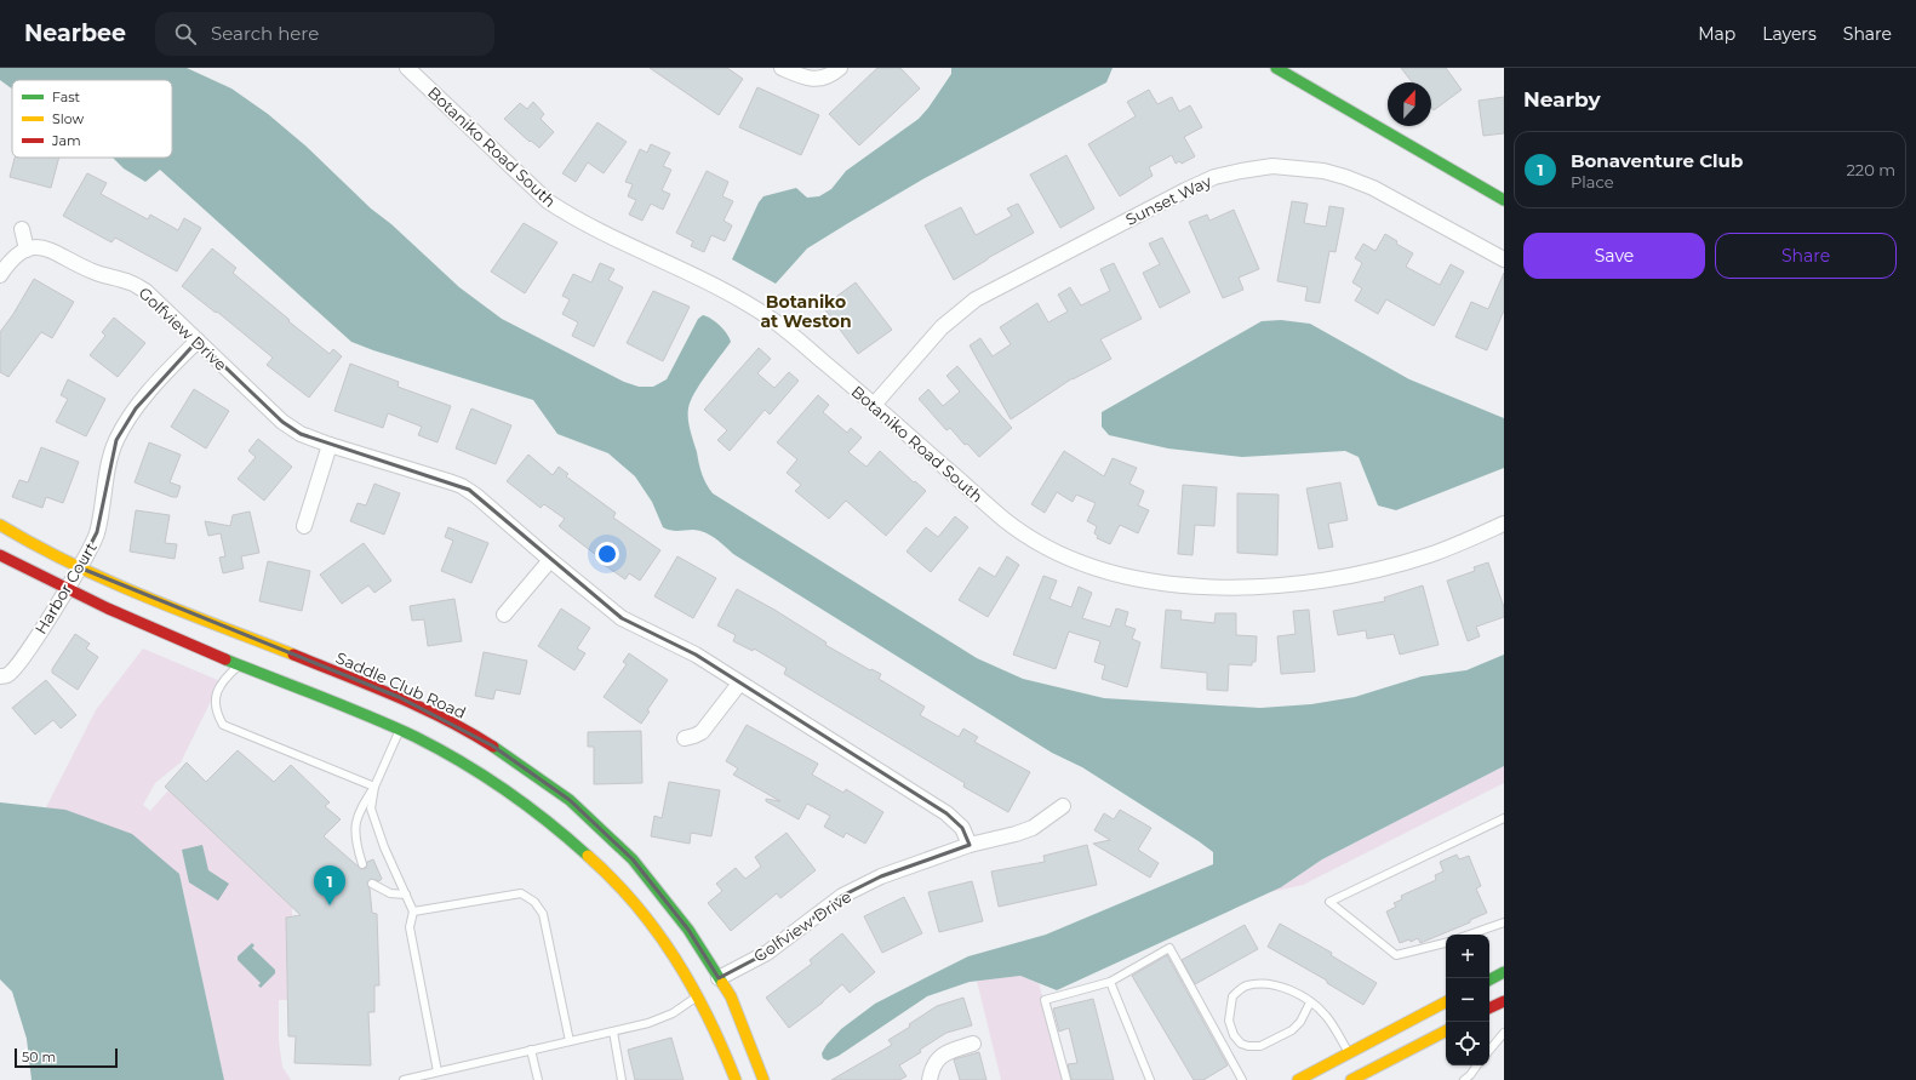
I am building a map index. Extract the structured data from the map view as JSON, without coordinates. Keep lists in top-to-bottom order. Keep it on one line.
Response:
{"streets":{"street":["Botaniko Road South","Sunset Way","Golfview Drive","Harbor Court","Saddle Club Road"]},"crossings":[["Botaniko Road South","Sunset Way"],["Golfview Drive","Harbor Court"],["Golfview Drive","Saddle Club Road"],["Harbor Court","Saddle Club Road"]],"districts":["Botaniko at Weston"],"legend":["Fast","Slow","Jam"],"scale_bar":"50 m","north":"top","page":{"header":"Nearbee","search":"Search here","nav":["Map","Layers","Share"],"heading":"Nearby","list":[{"mark":"1","name":"Bonaventure Club","note":"Place","value":"220 m"}],"buttons":["Save","Share"],"pins":"1","map_buttons":["+","−"],"scale":"50 m"}}
